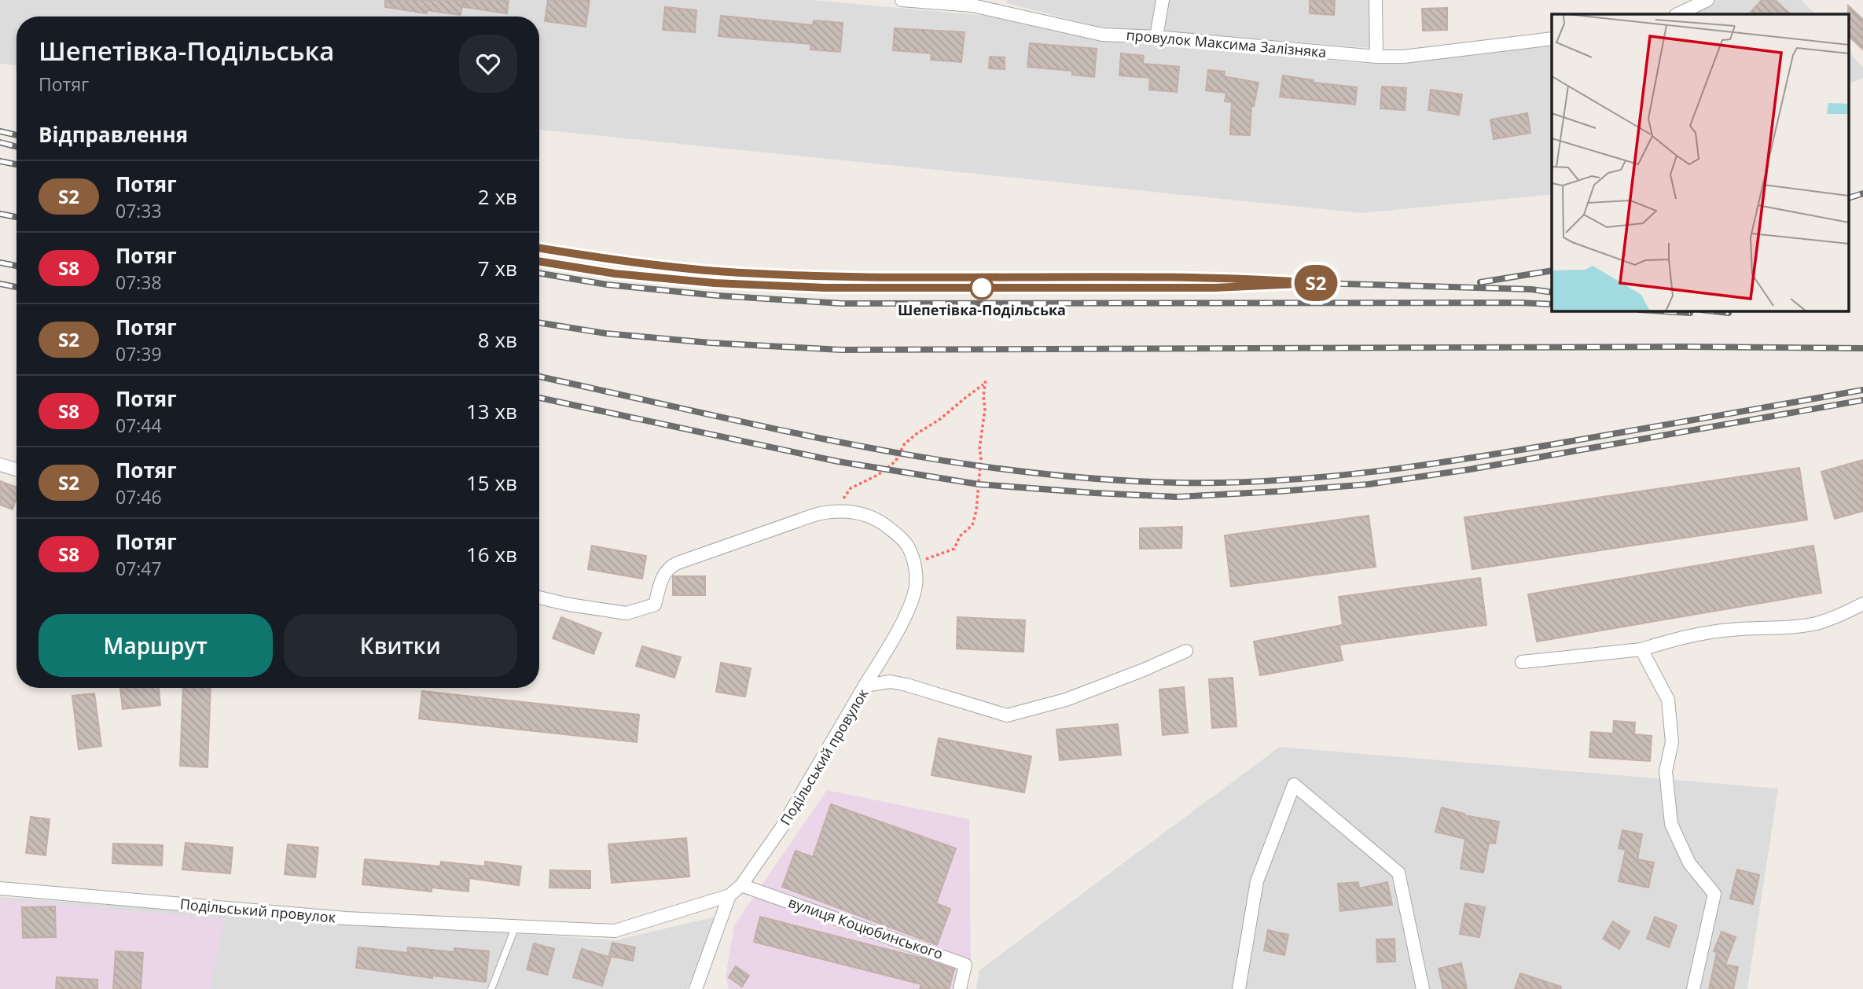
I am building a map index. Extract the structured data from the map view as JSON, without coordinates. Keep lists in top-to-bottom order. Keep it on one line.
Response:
{"streets":{"street":["провулок Максима Залізняка","Подільський провулок","вулиця Коцюбинського"]},"crossings":[["Подільський провулок","вулиця Коцюбинського"]],"places":["Шепетівка-Подільська"],"page":{"on_map":"S2","heading":[["Шепетівка-Подільська","Потяг"],"Відправлення"],"list":[{"mark":"S2","name":"Потяг","note":"07:33","value":"2 хв"},{"mark":"S8","name":"Потяг","note":"07:38","value":"7 хв"},{"mark":"S2","name":"Потяг","note":"07:39","value":"8 хв"},{"mark":"S8","name":"Потяг","note":"07:44","value":"13 хв"},{"mark":"S2","name":"Потяг","note":"07:46","value":"15 хв"},{"mark":"S8","name":"Потяг","note":"07:47","value":"16 хв"}],"buttons":["Маршрут","Квитки"]}}
